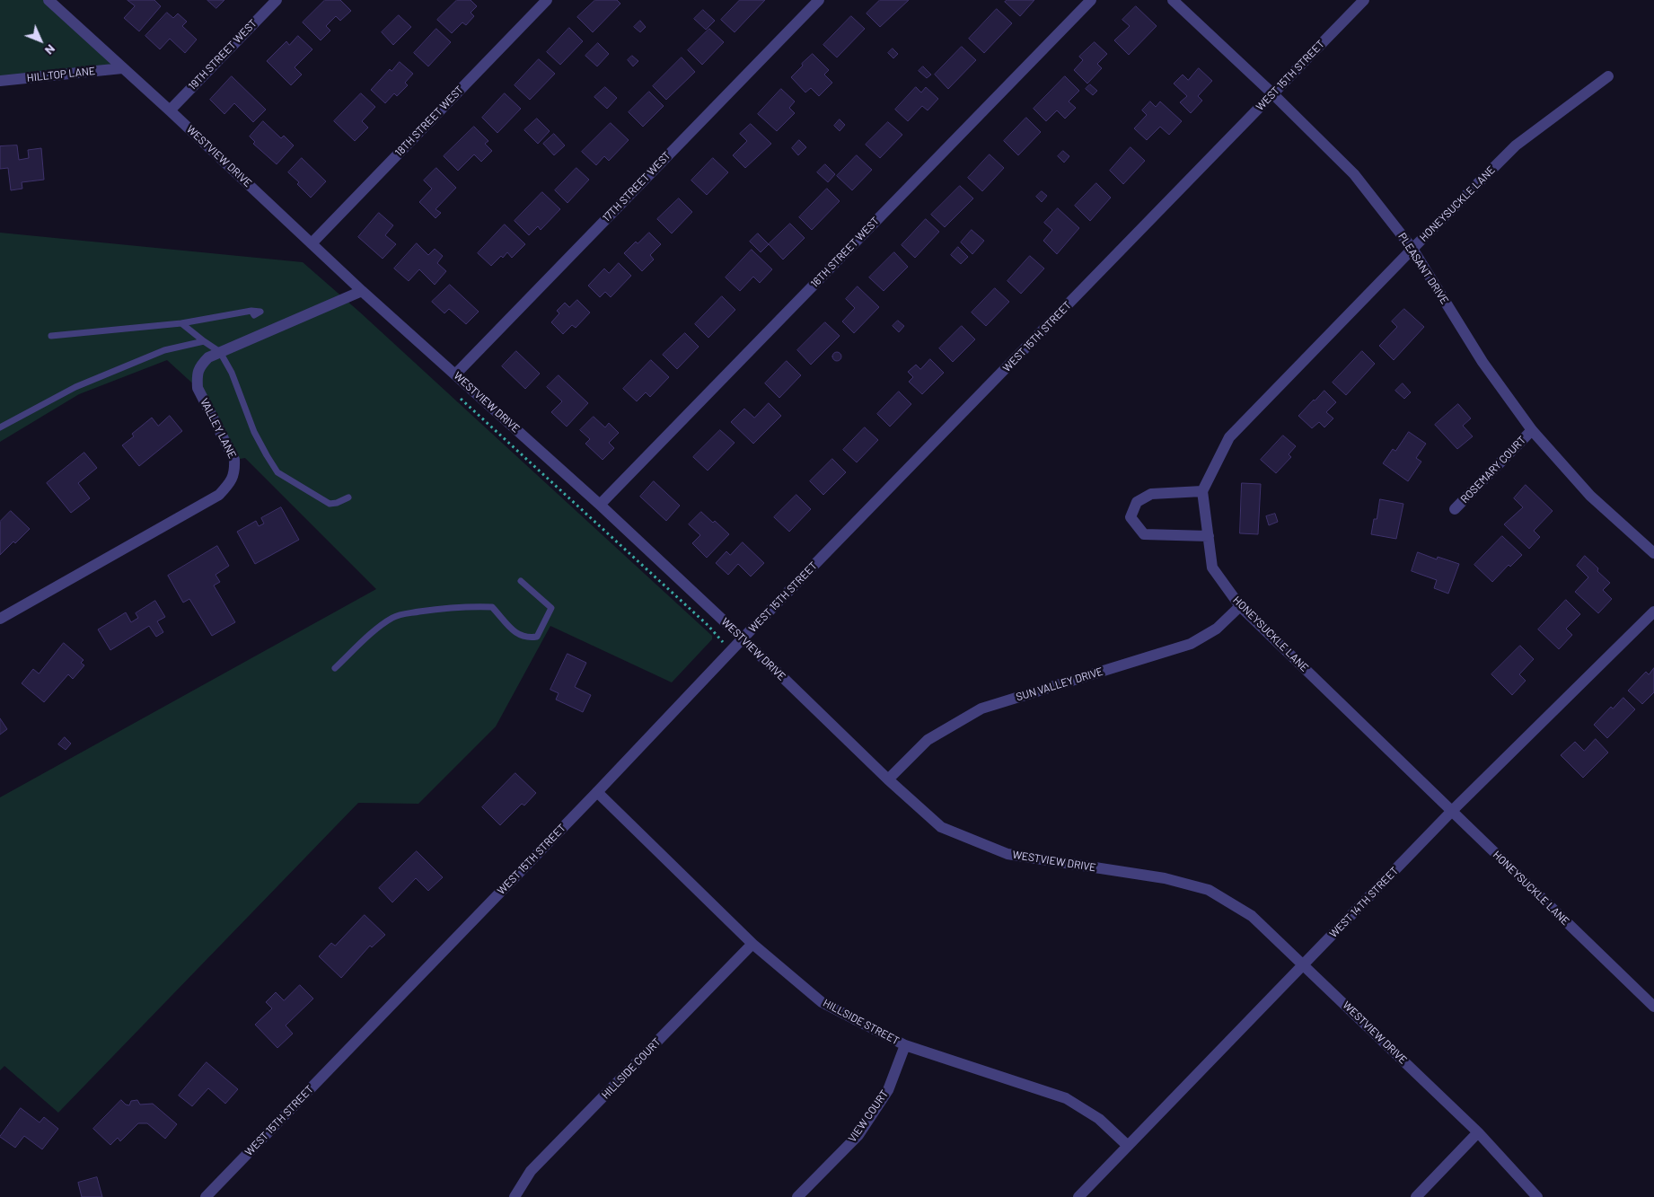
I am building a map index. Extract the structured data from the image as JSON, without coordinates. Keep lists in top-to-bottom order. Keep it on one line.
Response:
{"streets":{"street":["19TH STREET WEST","HILLTOP LANE","WEST 15TH STREET","18TH STREET WEST","WESTVIEW DRIVE","17TH STREET WEST","HONEYSUCKLE LANE","16TH STREET WEST","PLEASANT DRIVE","VALLEY LANE","ROSEMARY COURT","SUN VALLEY DRIVE","WEST 14TH STREET","HILLSIDE STREET","HILLSIDE COURT","VIEW COURT"]},"crossings":[["19TH STREET WEST","WESTVIEW DRIVE"],["HILLTOP LANE","WESTVIEW DRIVE"],["WEST 15TH STREET","WESTVIEW DRIVE"],["WEST 15TH STREET","PLEASANT DRIVE"],["WEST 15TH STREET","HILLSIDE STREET"],["18TH STREET WEST","WESTVIEW DRIVE"],["WESTVIEW DRIVE","17TH STREET WEST"],["WESTVIEW DRIVE","16TH STREET WEST"],["WESTVIEW DRIVE","VALLEY LANE"],["WESTVIEW DRIVE","SUN VALLEY DRIVE"],["WESTVIEW DRIVE","WEST 14TH STREET"],["HONEYSUCKLE LANE","PLEASANT DRIVE"],["HONEYSUCKLE LANE","SUN VALLEY DRIVE"],["HONEYSUCKLE LANE","WEST 14TH STREET"],["PLEASANT DRIVE","ROSEMARY COURT"],["WEST 14TH STREET","HILLSIDE STREET"],["HILLSIDE STREET","HILLSIDE COURT"],["HILLSIDE STREET","VIEW COURT"]],"north":"bottom right"}
